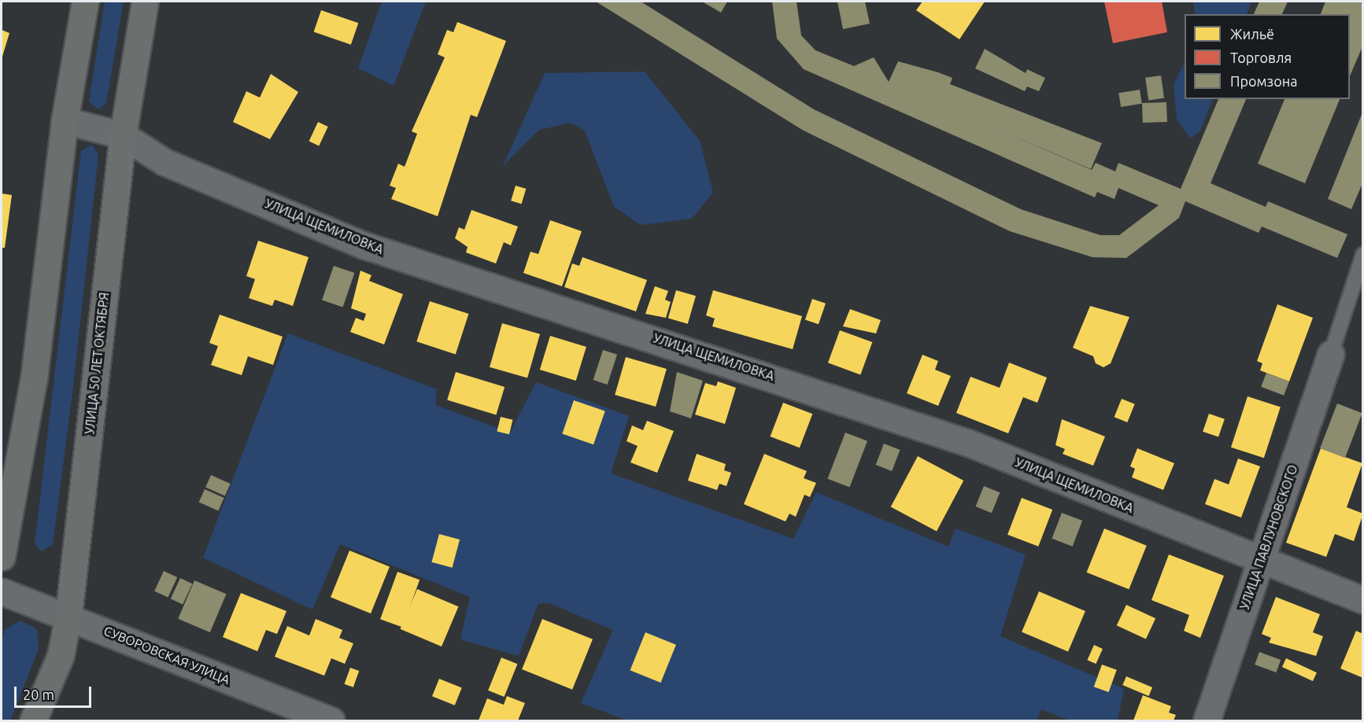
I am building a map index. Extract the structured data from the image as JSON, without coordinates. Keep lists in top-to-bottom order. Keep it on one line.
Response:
{"streets":{"main road":["УЛИЦА 50 ЛЕТ ОКТЯБРЯ"],"street":["УЛИЦА ЩЕМИЛОВКА","УЛИЦА ПАВЛУНОВСКОГО","СУВОРОВСКАЯ УЛИЦА"]},"crossings":[["УЛИЦА ЩЕМИЛОВКА","УЛИЦА 50 ЛЕТ ОКТЯБРЯ"],["УЛИЦА ЩЕМИЛОВКА","УЛИЦА ПАВЛУНОВСКОГО"],["УЛИЦА 50 ЛЕТ ОКТЯБРЯ","СУВОРОВСКАЯ УЛИЦА"]],"legend":["Жильё","Торговля","Промзона"],"scale_bar":"20 m"}
